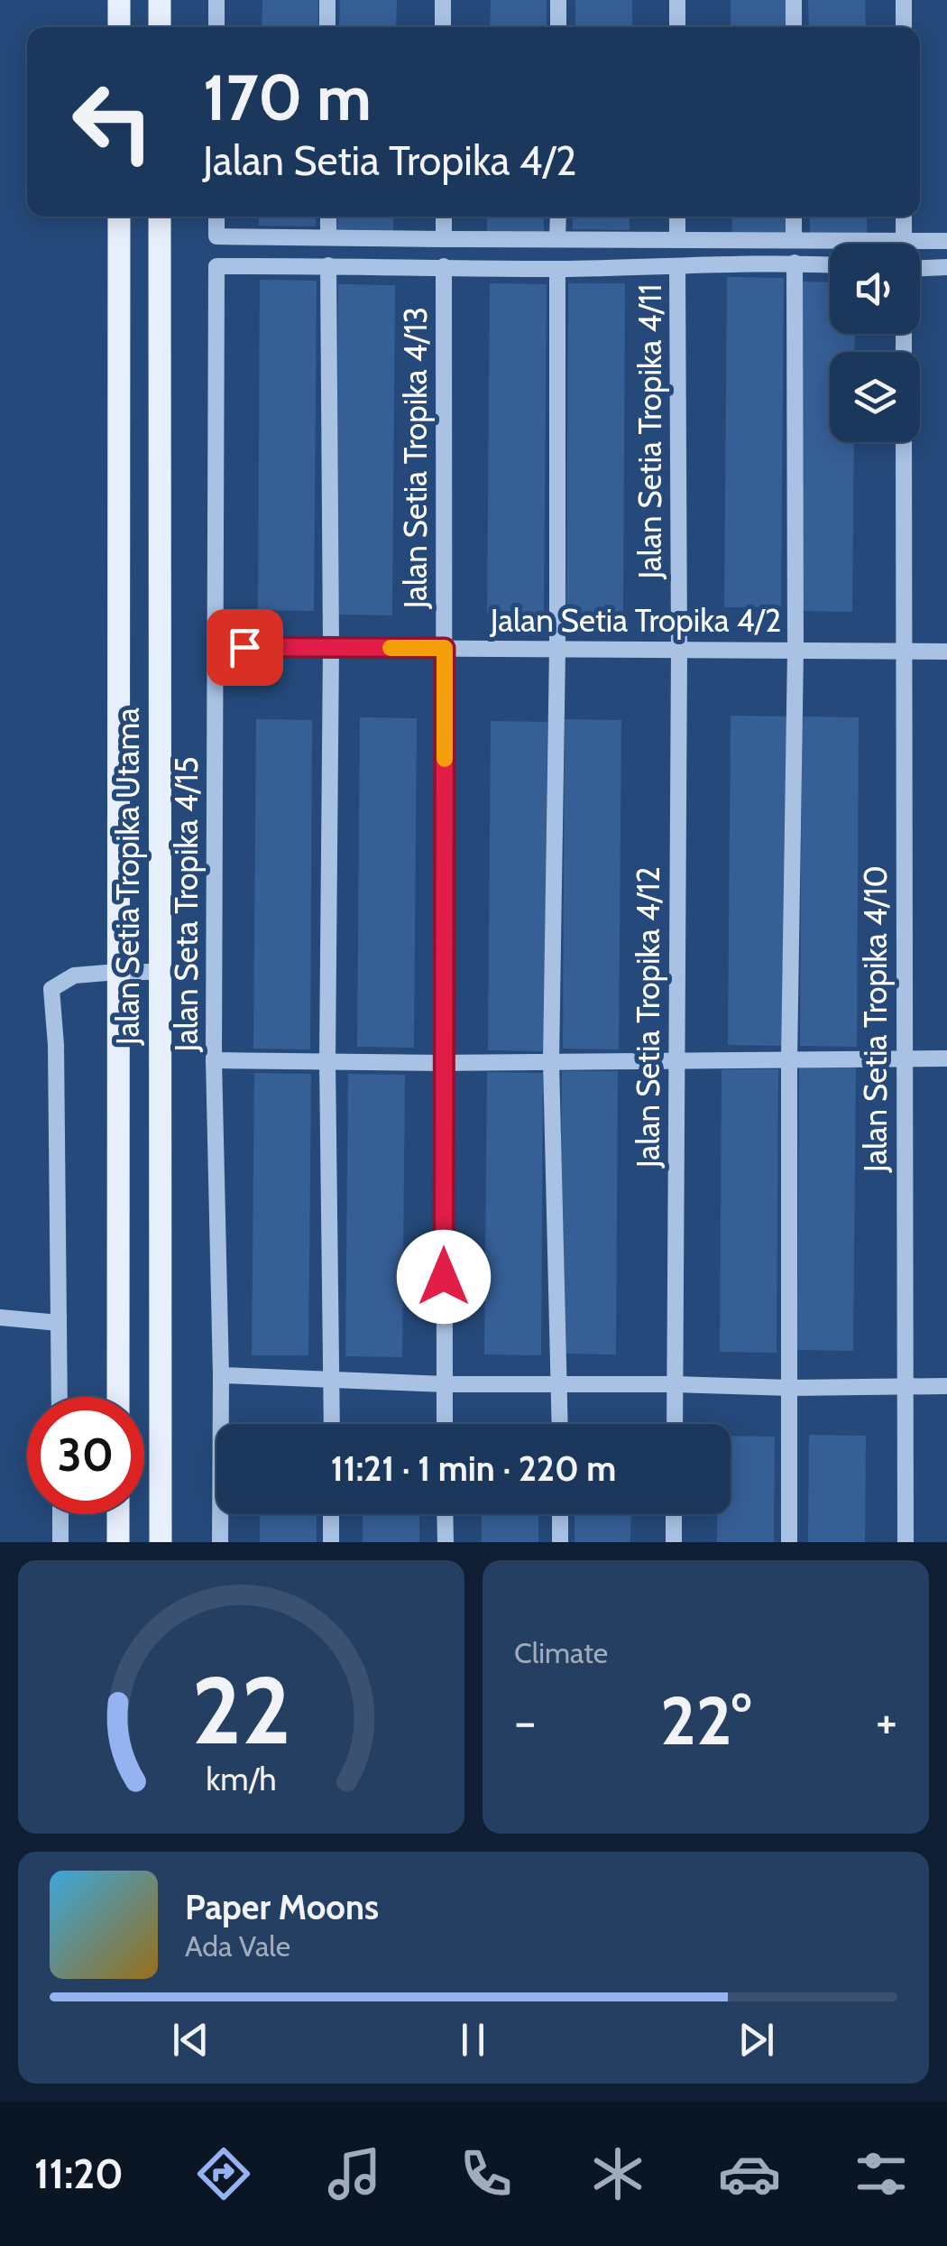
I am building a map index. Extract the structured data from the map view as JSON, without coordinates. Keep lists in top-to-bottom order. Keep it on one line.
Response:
{"streets":{"main road":["Jalan Setia Tropika Utama"],"street":["Jalan Setia Tropika 4/11","Jalan Setia Tropika 4/13","Jalan Setia Tropika 4/2","Jalan Seta Tropika 4/15","Jalan Setia Tropika 4/12","Jalan Setia Tropika 4/10"]},"crossings":[["Jalan Setia Tropika 4/11","Jalan Setia Tropika 4/2"],["Jalan Setia Tropika 4/11","Jalan Setia Tropika 4/12"],["Jalan Setia Tropika 4/13","Jalan Setia Tropika 4/2"],["Jalan Setia Tropika 4/2","Jalan Seta Tropika 4/15"],["Jalan Setia Tropika 4/2","Jalan Setia Tropika 4/12"],["Jalan Setia Tropika 4/2","Jalan Setia Tropika 4/10"]],"page":{"turn":["170 m","Jalan Setia Tropika 4/2"],"limit":"30","trip":"11:21 · 1 min · 220 m","tile":"Climate","heat":["−","22°","+"],"song":["Paper Moons","Ada Vale"],"tabs":"11:20","gauge":["22","km/h"]}}
